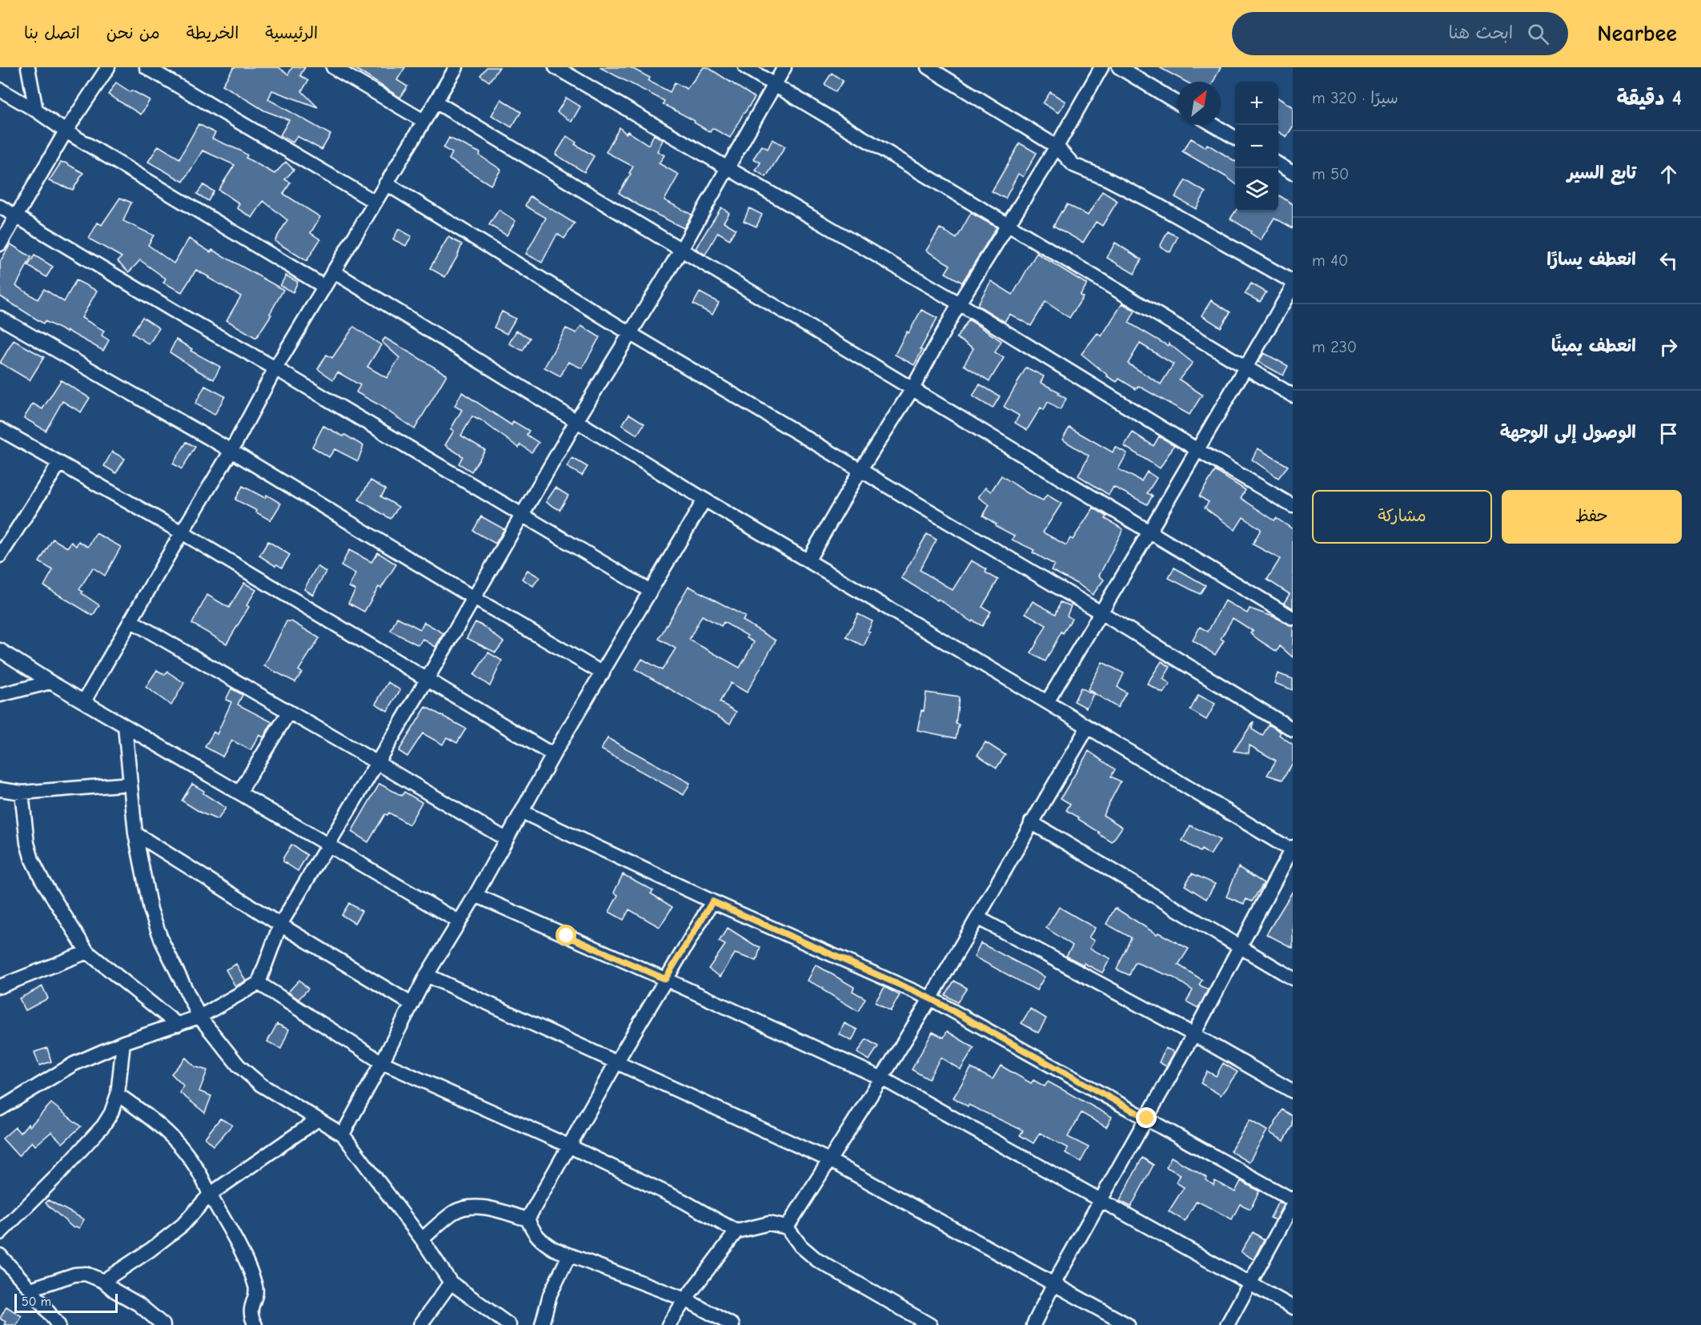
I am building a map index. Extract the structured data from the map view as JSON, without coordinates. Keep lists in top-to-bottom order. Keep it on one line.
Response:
{"scale_bar":"50 m","north":"top right","page":{"header":"Nearbee","search":"ابحث هنا","nav":["الرئيسية","الخريطة","من نحن","اتصل بنا"],"heading":["4 دقيقة","سيرًا · 320 m"],"map_buttons":["+","−"],"list":[["تابع السير","50 m"],["انعطف يسارًا","40 m"],["انعطف يمينًا","230 m"],"الوصول إلى الوجهة"],"buttons":["حفظ","مشاركة"],"scale":"50 m"}}
